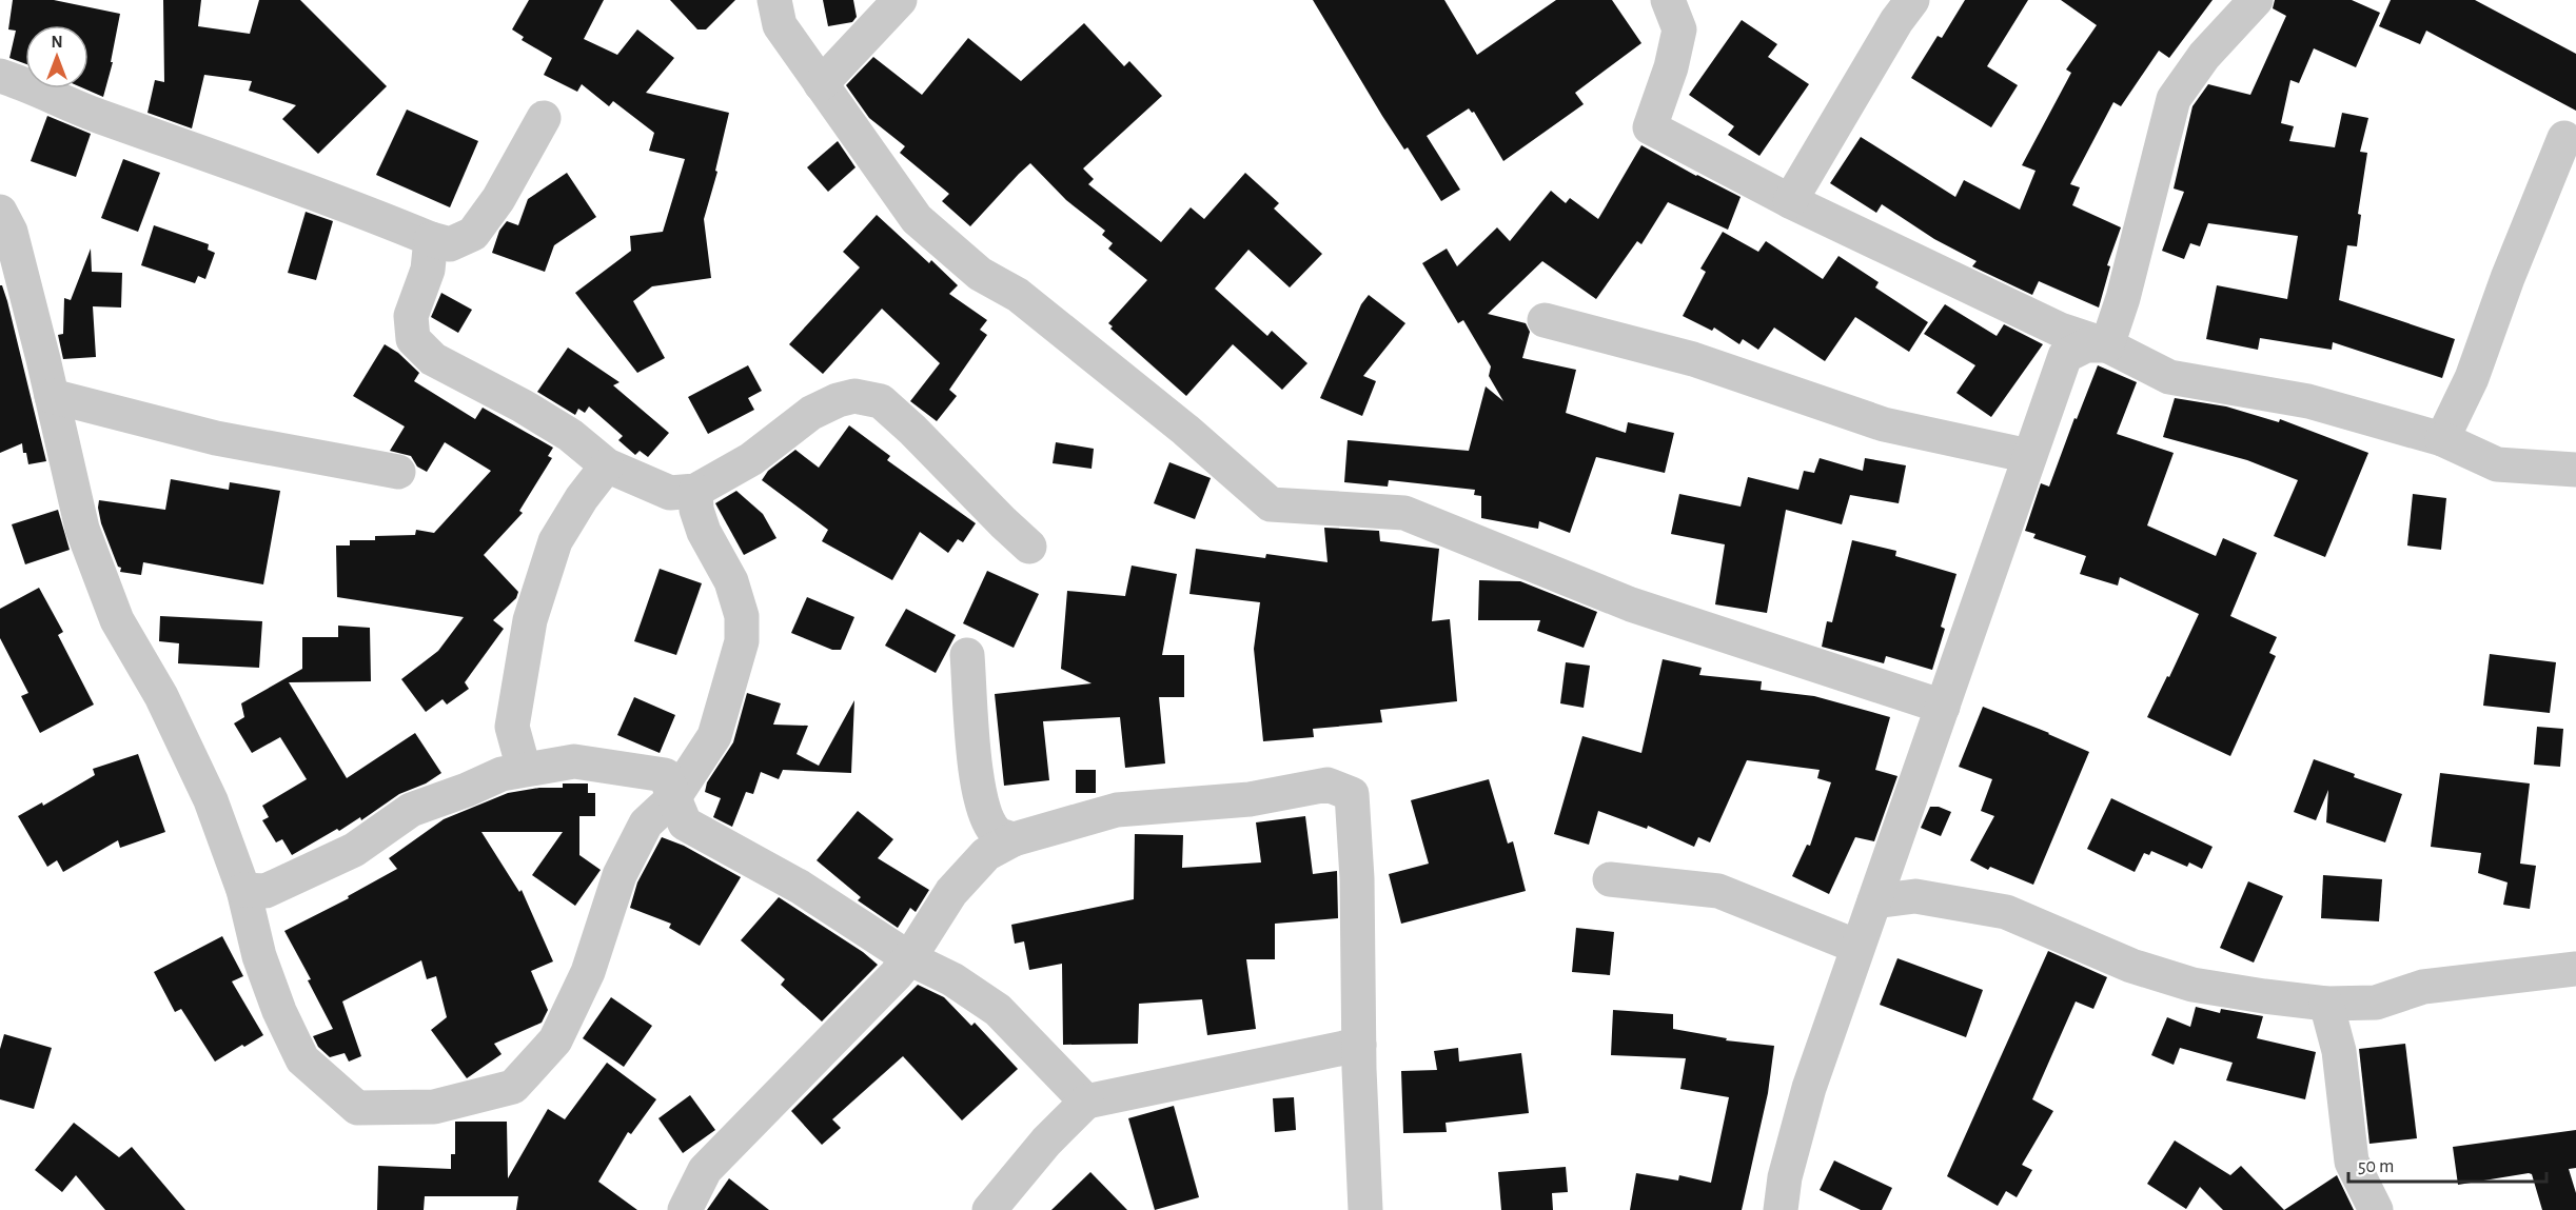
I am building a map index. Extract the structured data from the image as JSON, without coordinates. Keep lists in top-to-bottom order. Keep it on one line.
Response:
{"scale_bar":"50 m","north":"top"}
